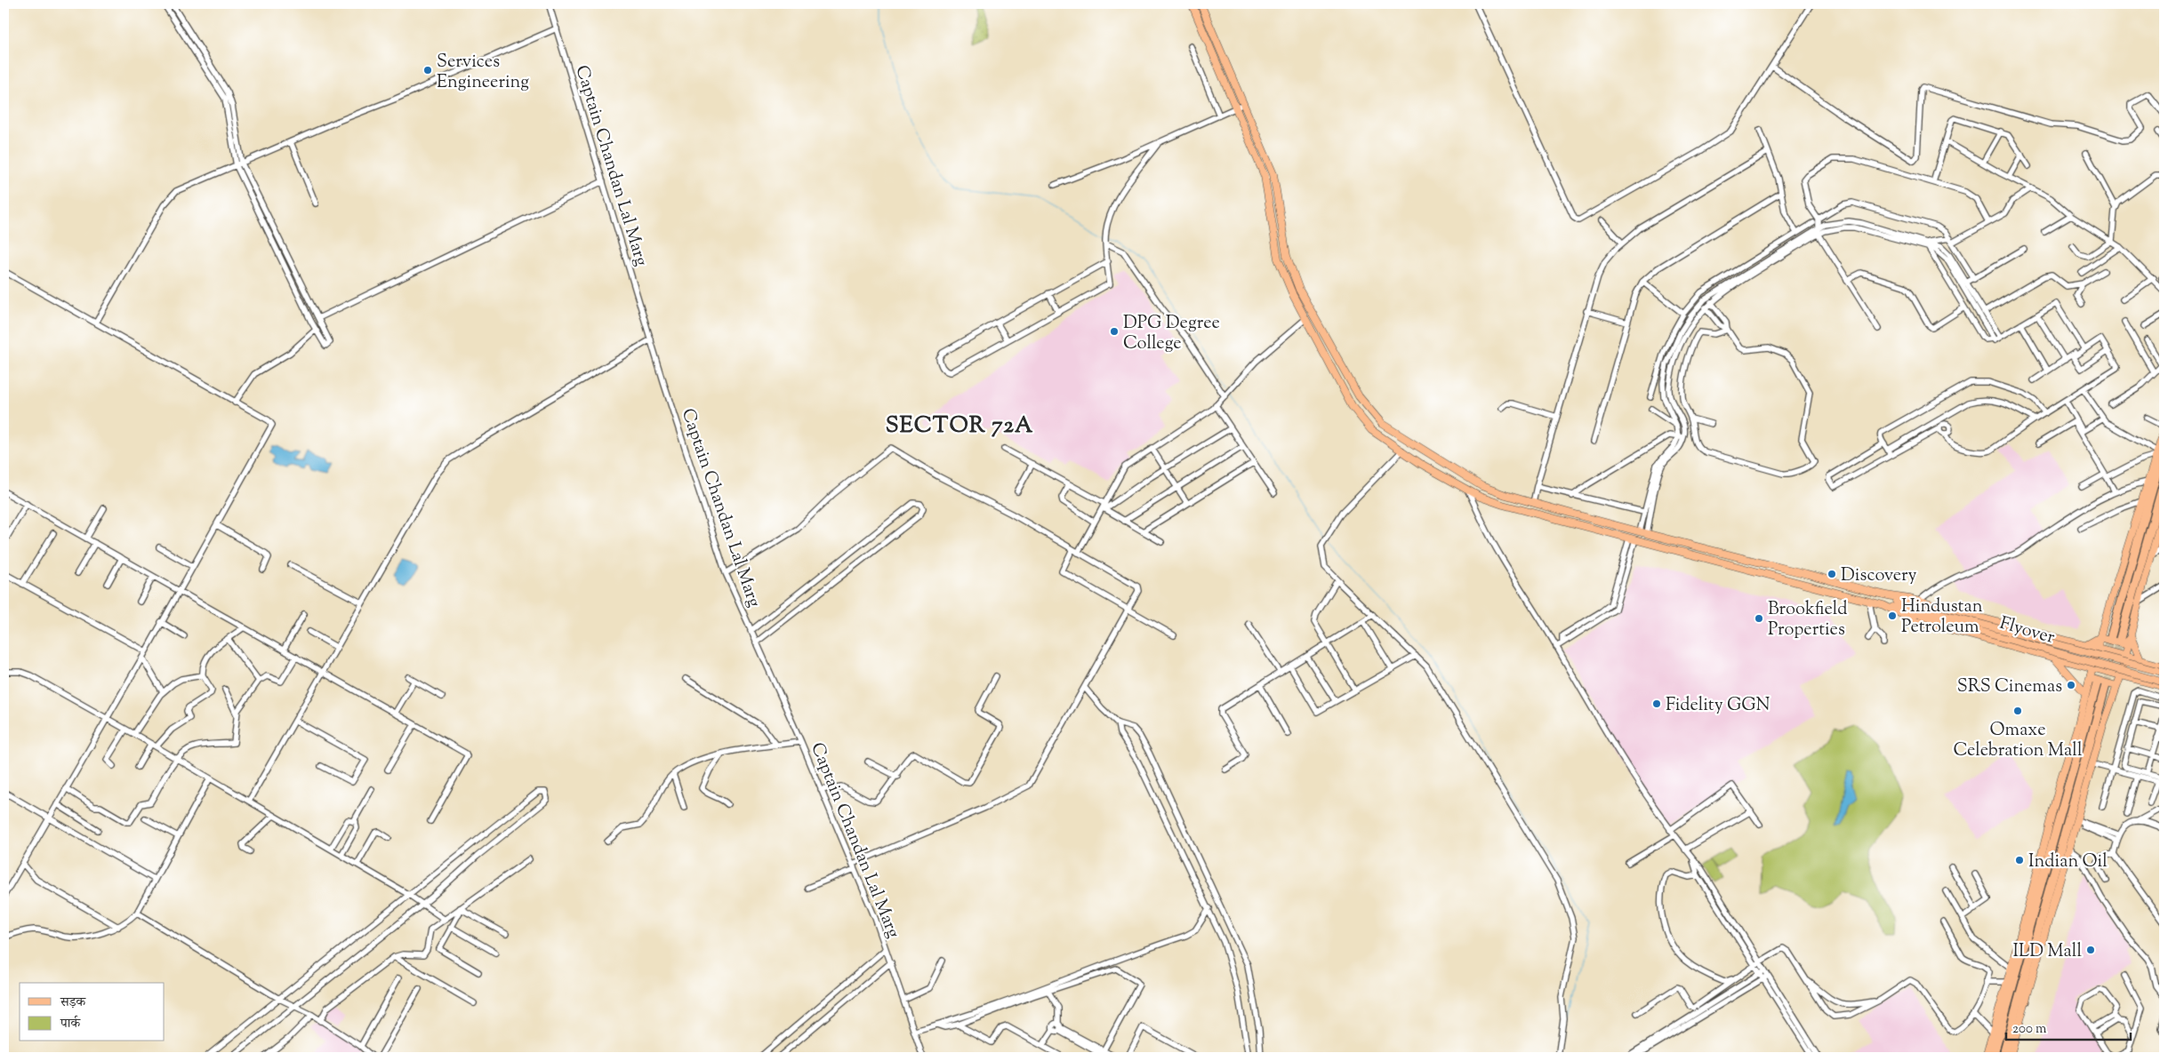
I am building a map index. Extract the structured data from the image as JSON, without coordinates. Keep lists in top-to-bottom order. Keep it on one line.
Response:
{"streets":{"main road":["Flyover"],"street":["Captain Chandan Lal Marg"]},"districts":["SECTOR 72A"],"places":["Services Engineering","DPG Degree College","Discovery","Hindustan Petroleum","Brookfield Properties","SRS Cinemas","Fidelity GGN","Omaxe Celebration Mall","Indian Oil","ILD Mall"],"legend":["सड़क","पार्क"],"scale_bar":"200 m"}
